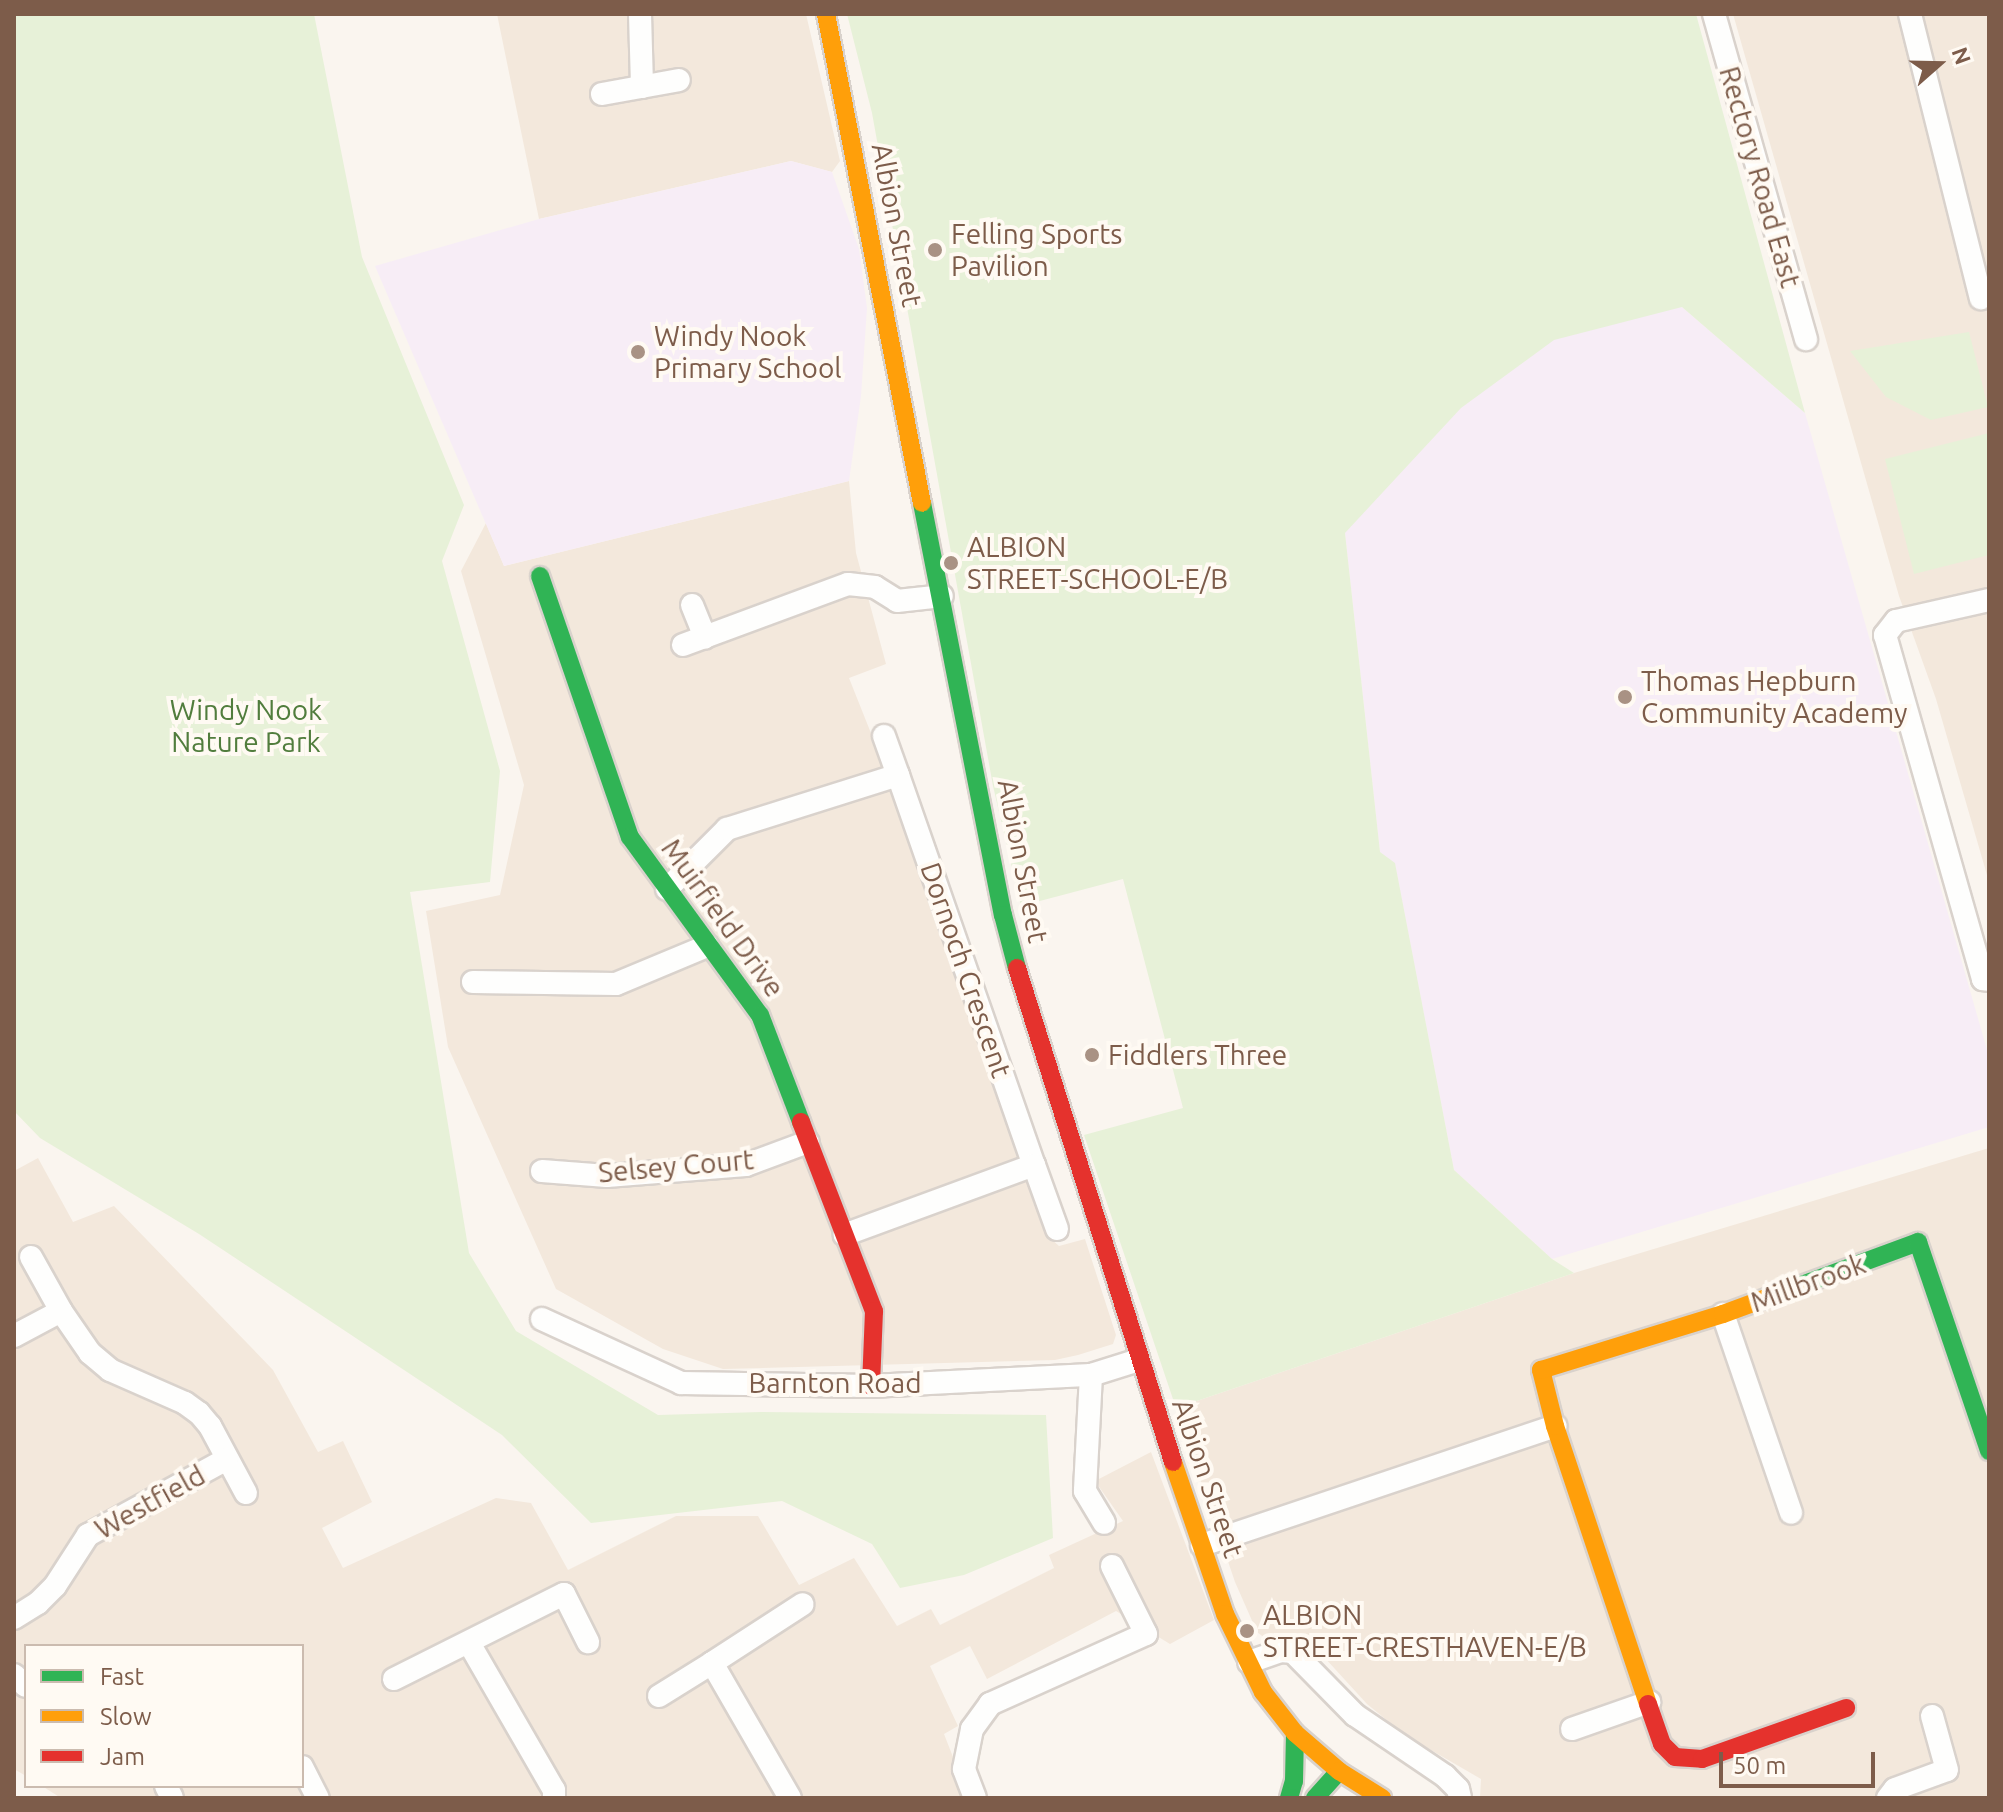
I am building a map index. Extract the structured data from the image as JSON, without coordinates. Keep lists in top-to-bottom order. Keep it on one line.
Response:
{"streets":{"street":["Rectory Road East","Albion Street","Muirfield Drive","Dornoch Crescent","Selsey Court","Millbrook","Barnton Road","Westfield"]},"crossings":[["Albion Street","Barnton Road"],["Muirfield Drive","Selsey Court"],["Muirfield Drive","Barnton Road"]],"parks":["Windy Nook Nature Park"],"places":["Felling Sports Pavilion","Windy Nook Primary School","ALBION STREET-SCHOOL-E/B","Thomas Hepburn Community Academy","Fiddlers Three","ALBION STREET-CRESTHAVEN-E/B"],"legend":["Fast","Slow","Jam"],"scale_bar":"50 m","north":"right"}
